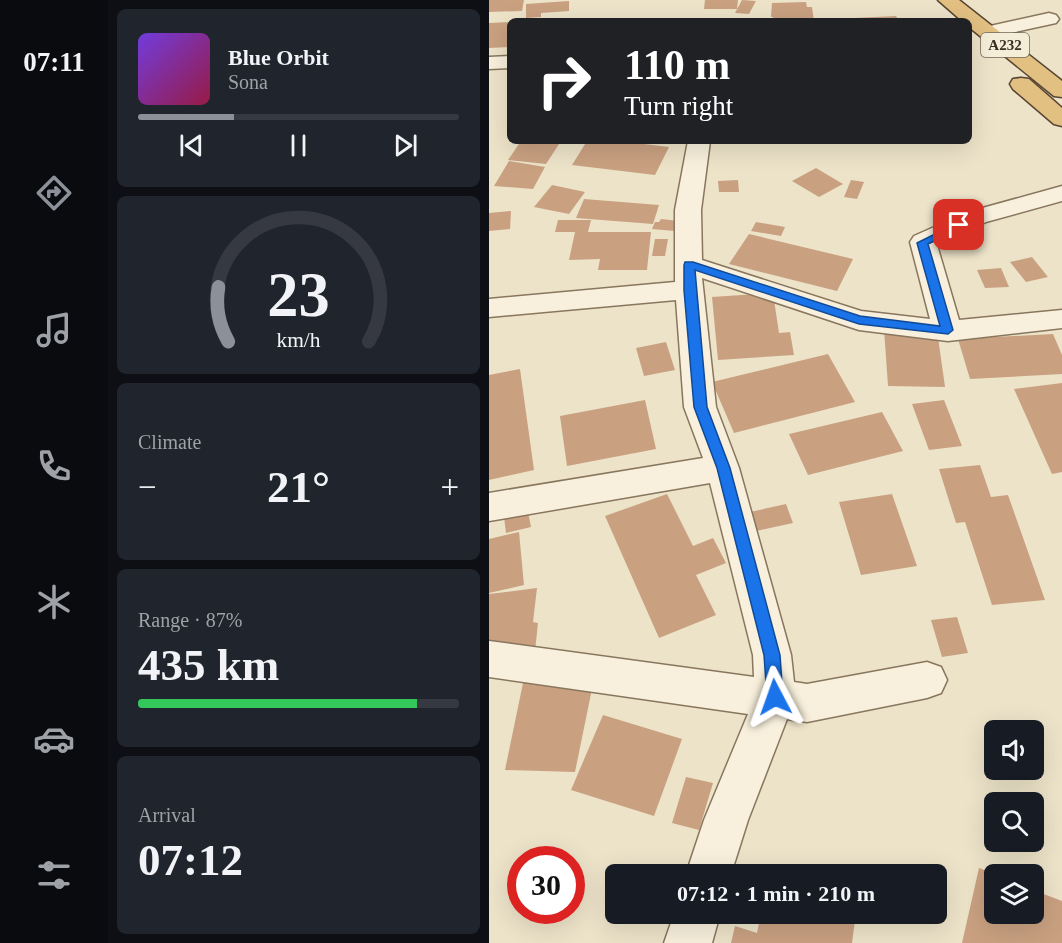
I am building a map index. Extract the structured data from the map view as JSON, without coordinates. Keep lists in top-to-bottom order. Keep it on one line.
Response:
{"streets":{"highway":["A232"]},"page":{"tabs":"07:11","turn":["110 m","Turn right"],"song":["Blue Orbit","Sona"],"tile":["Climate",["Range · 87%","435 km"],["Arrival","07:12"]],"heat":["−","21°","+"],"limit":"30","trip":"07:12 · 1 min · 210 m","gauge":["23","km/h"]}}
